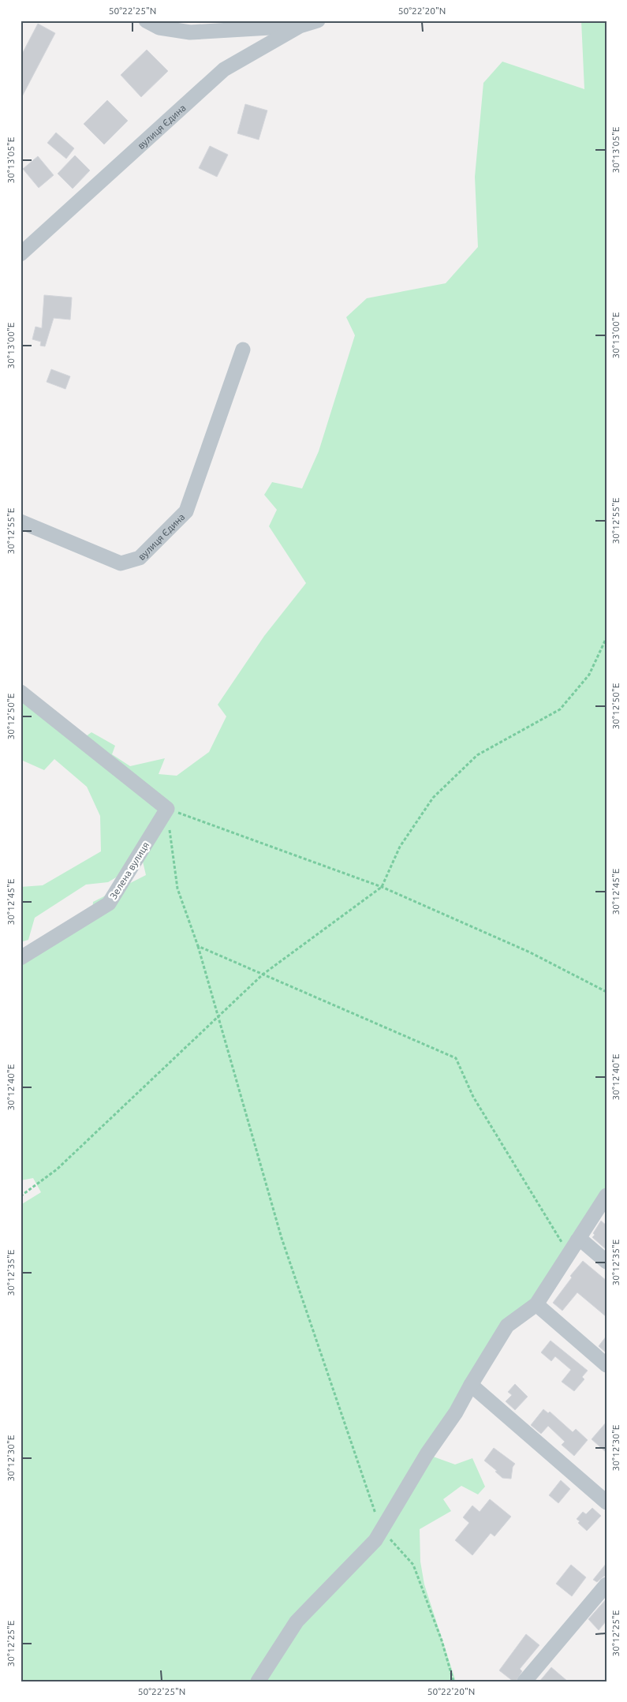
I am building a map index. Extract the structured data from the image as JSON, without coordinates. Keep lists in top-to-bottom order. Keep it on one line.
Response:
{"streets":{"street":["вулиця Єдина","Зелена вулиця"]},"coordinates":["50°22'25\"N","50°22'20\"N","30°13'05\"E","30°13'00\"E","30°12'55\"E","30°12'50\"E","30°12'45\"E","30°12'40\"E","30°12'35\"E","30°12'30\"E","30°12'25\"E"]}
